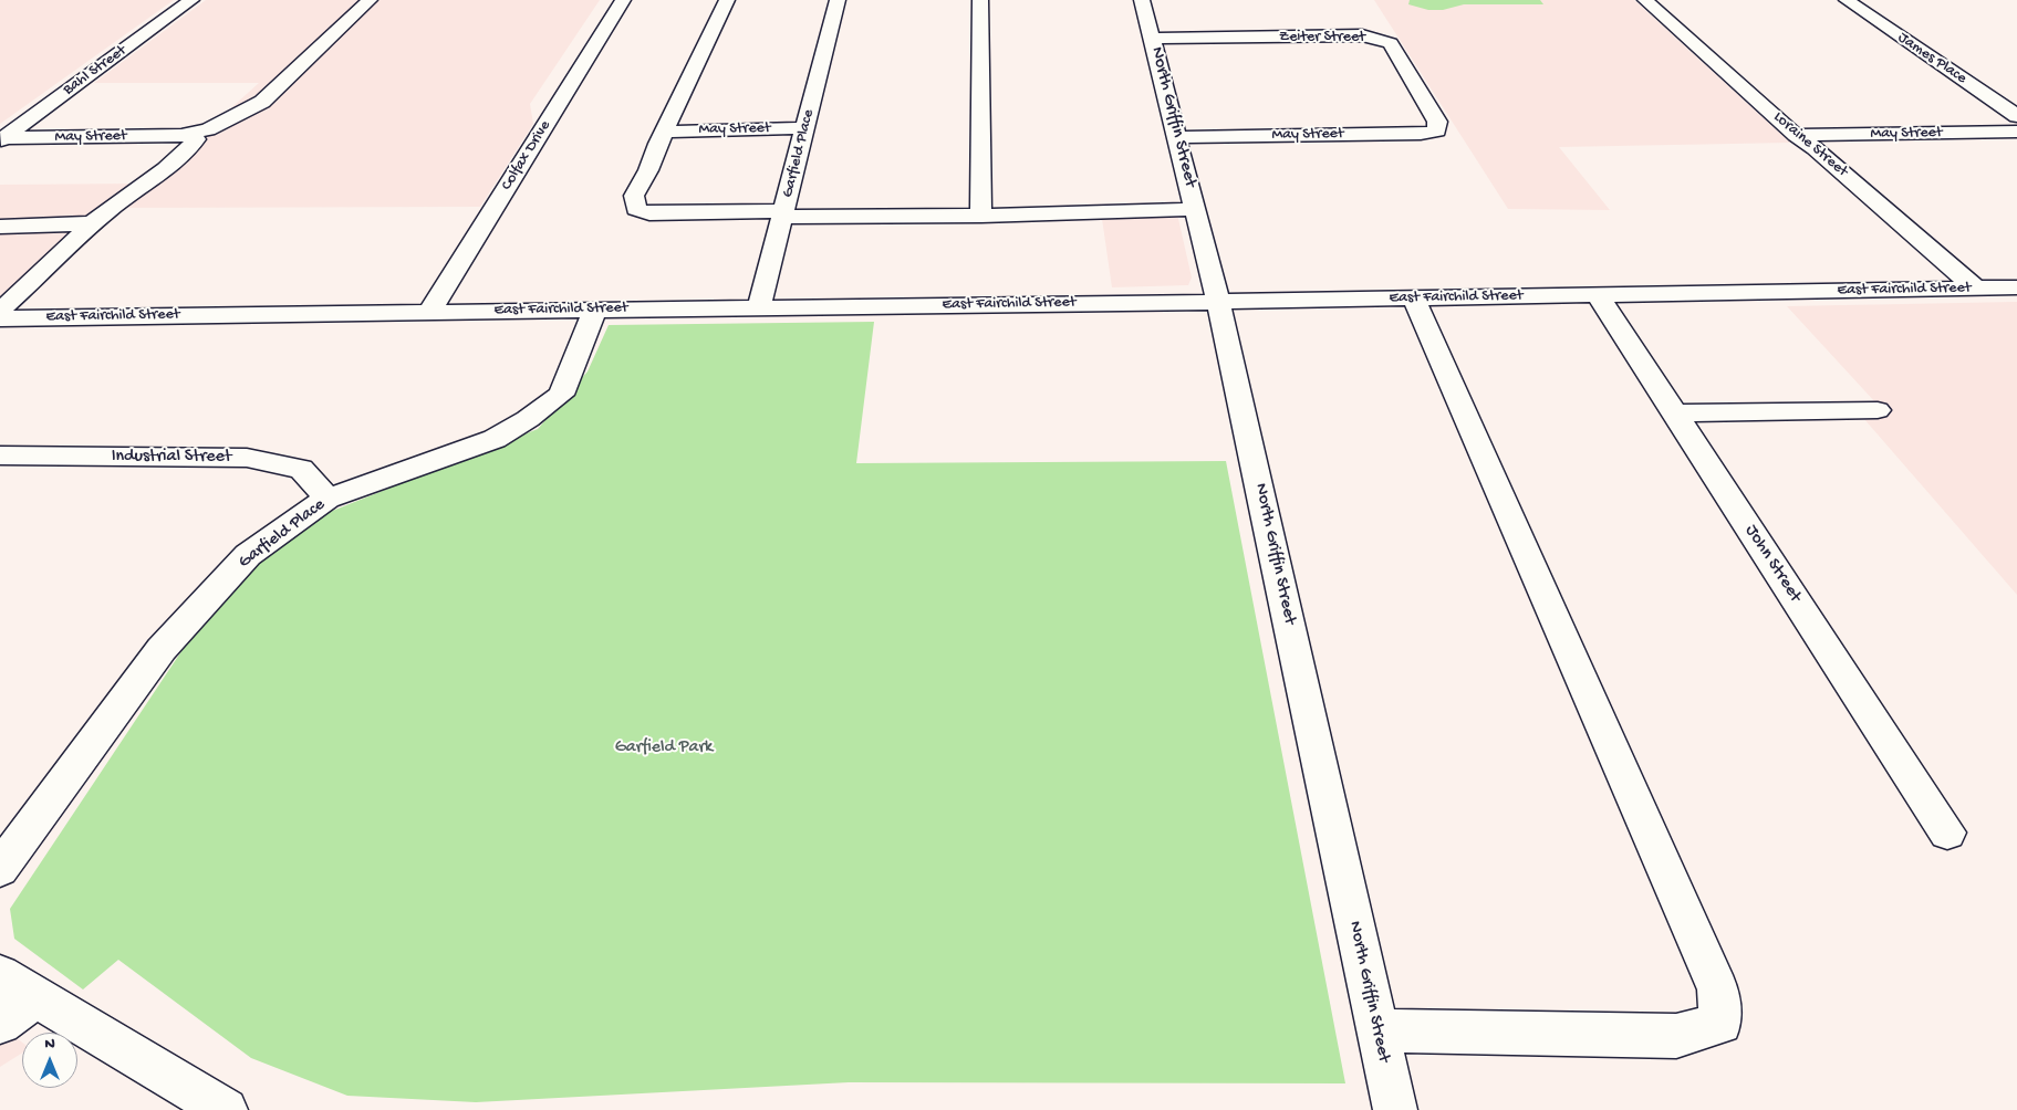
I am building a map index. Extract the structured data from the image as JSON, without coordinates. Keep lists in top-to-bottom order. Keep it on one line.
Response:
{"streets":{"street":["Zeiter Street","James Place","Bahl Street","North Griffin Street","May Street","Loraine Street","Garfield Place","Colfax Drive","East Fairchild Street","Industrial Street","John Street"]},"crossings":[["Zeiter Street","North Griffin Street"],["Zeiter Street","May Street"],["Bahl Street","May Street"],["North Griffin Street","May Street"],["North Griffin Street","East Fairchild Street"],["May Street","Loraine Street"],["May Street","Garfield Place"],["Loraine Street","East Fairchild Street"],["Garfield Place","East Fairchild Street"],["Garfield Place","Industrial Street"],["Colfax Drive","East Fairchild Street"],["East Fairchild Street","John Street"]],"parks":["Garfield Park"],"north":"top"}
